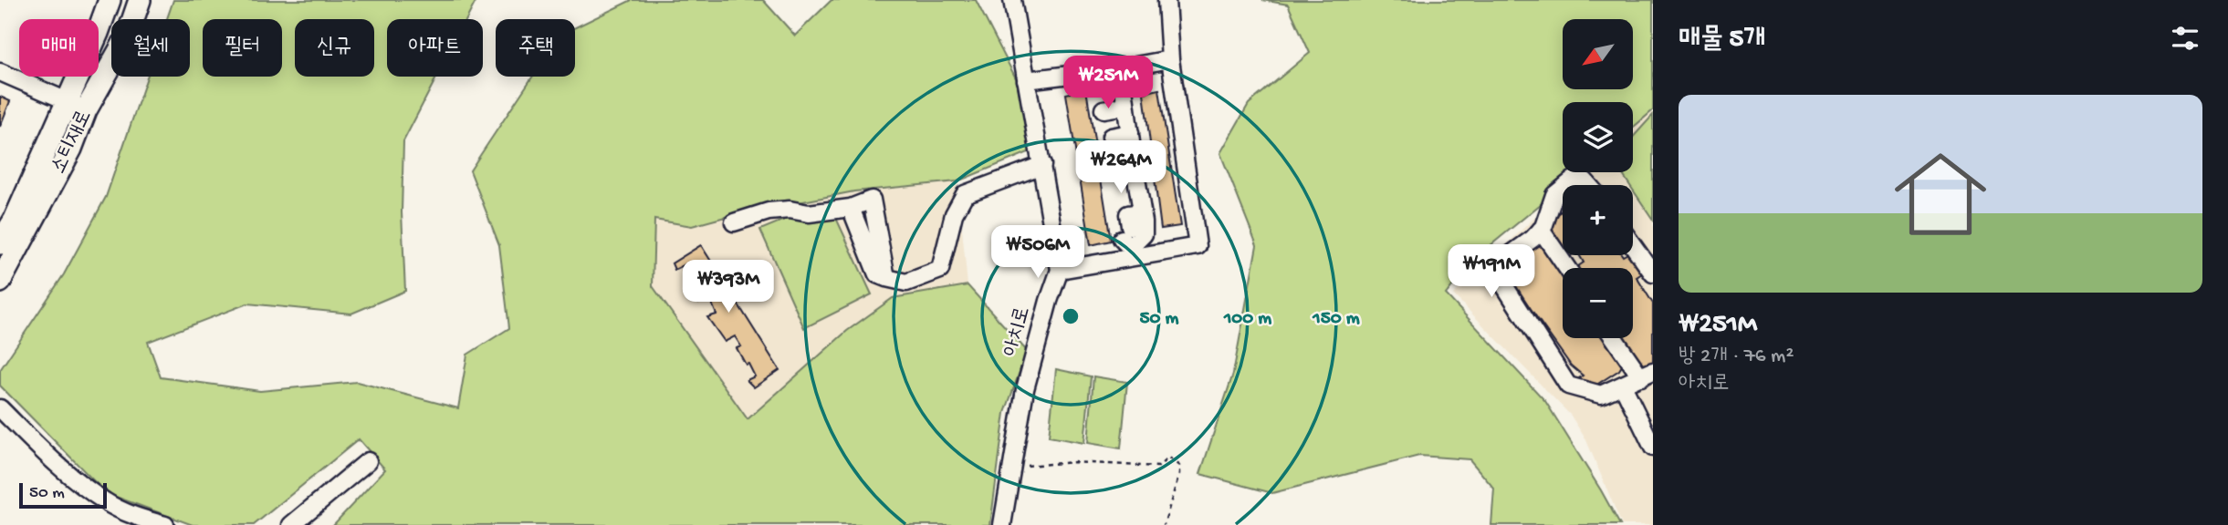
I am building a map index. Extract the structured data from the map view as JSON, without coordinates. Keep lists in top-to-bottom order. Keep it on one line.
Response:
{"streets":{"main road":["소티재로"],"street":["아치로"]},"scale_bar":"50 m","north":"bottom left","page":{"heading":"매물 5개","map_buttons":["+","−"],"chip":["매매","월세","필터","신규","아파트","주택"],"price":["₩251M","₩264M","₩506M","₩191M","₩393M"],"list":[{"name":"₩251M","note":"방 2개 · 76 m² · 아치로"}],"scale":"50 m"},"rings":["50 m","100 m","150 m"]}
